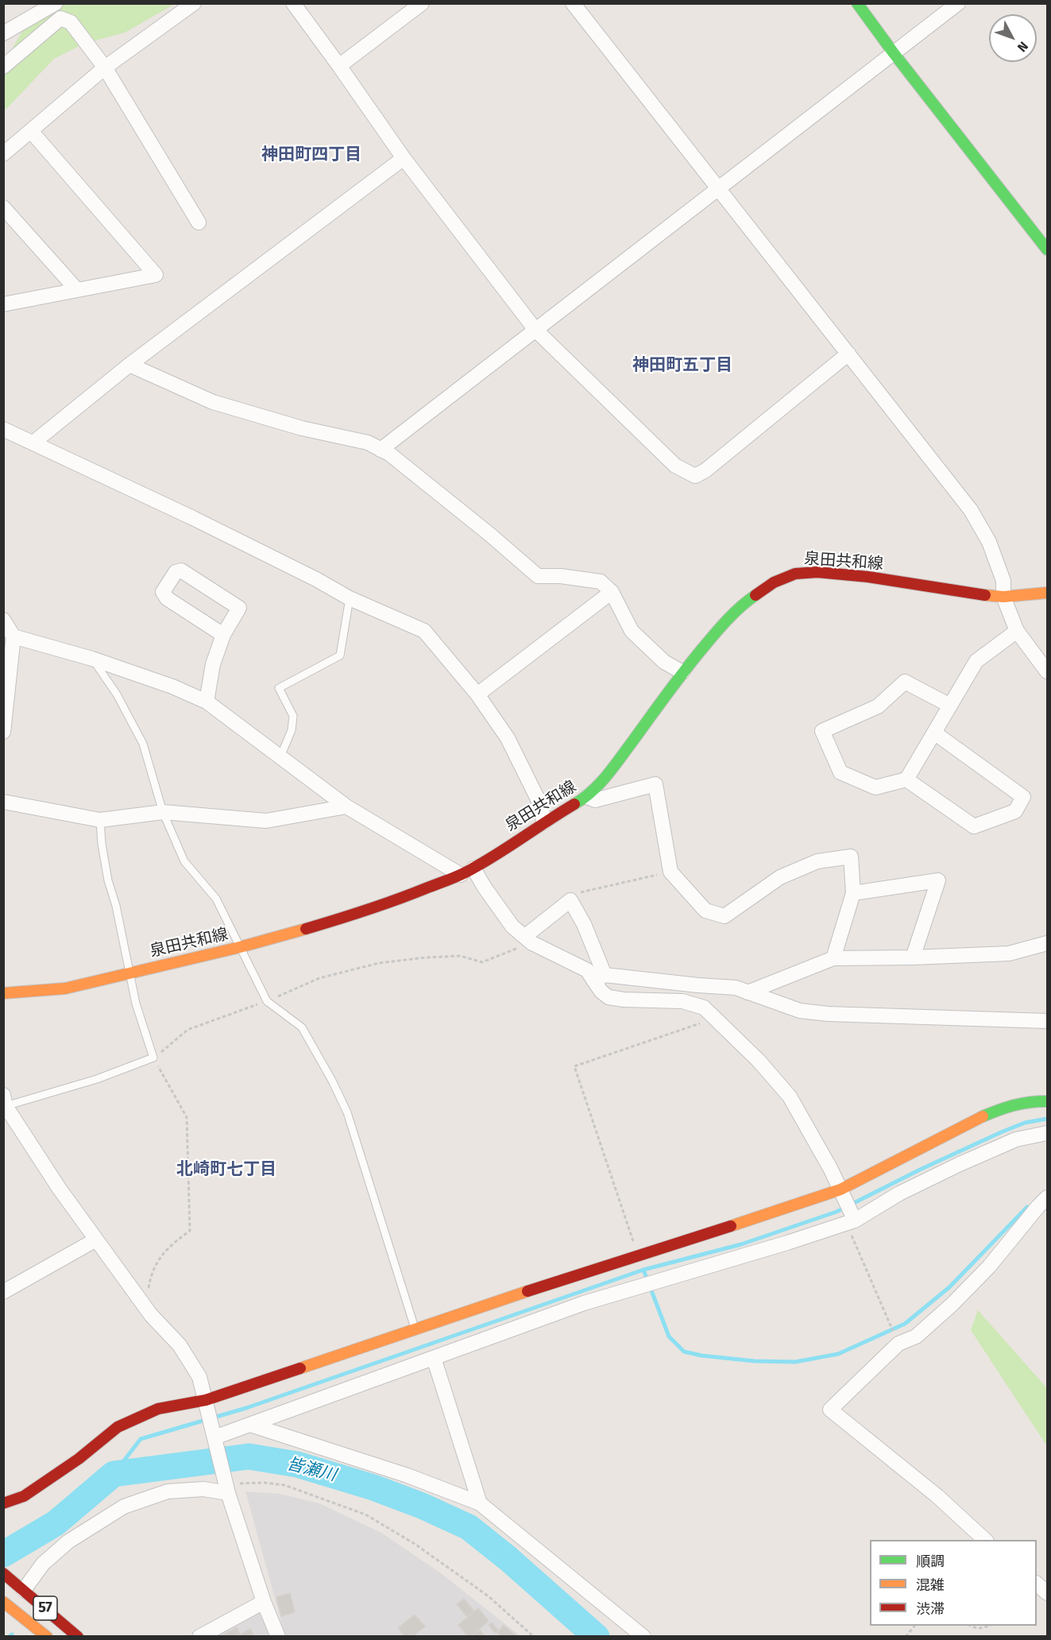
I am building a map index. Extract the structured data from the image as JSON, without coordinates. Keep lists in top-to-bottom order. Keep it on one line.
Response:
{"streets":{"street":["泉田共和線","57"]},"districts":["神田町四丁目","神田町五丁目","北崎町七丁目"],"water":["皆瀬川"],"legend":["順調","混雑","渋滞"],"north":"bottom right"}
